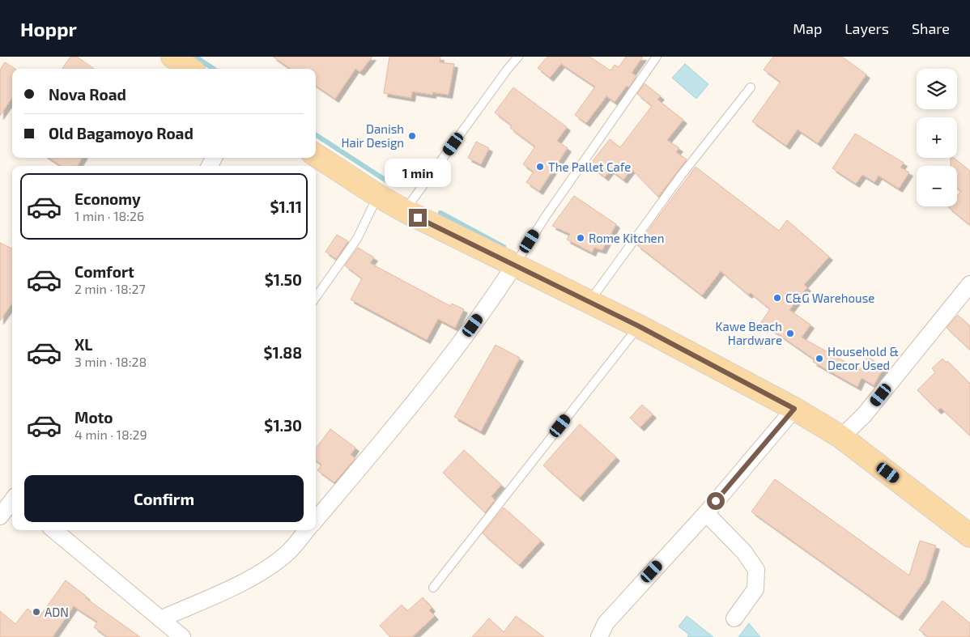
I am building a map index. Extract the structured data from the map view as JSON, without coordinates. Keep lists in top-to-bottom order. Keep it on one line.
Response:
{"places":["Danish Hair Design","The Pallet Cafe","Rome Kitchen","C&G Warehouse","Kawe Beach Hardware","Household & Decor Used","ADN"],"page":{"header":"Hoppr","nav":["Map","Layers","Share"],"map_buttons":["+","−"],"banner":["Nova Road","Old Bagamoyo Road"],"bubble":"1 min","list":[{"name":"Economy","note":"1 min · 18:26","value":"$1.11"},{"name":"Comfort","note":"2 min · 18:27","value":"$1.50"},{"name":"XL","note":"3 min · 18:28","value":"$1.88"},{"name":"Moto","note":"4 min · 18:29","value":"$1.30"}],"buttons":"Confirm"}}
